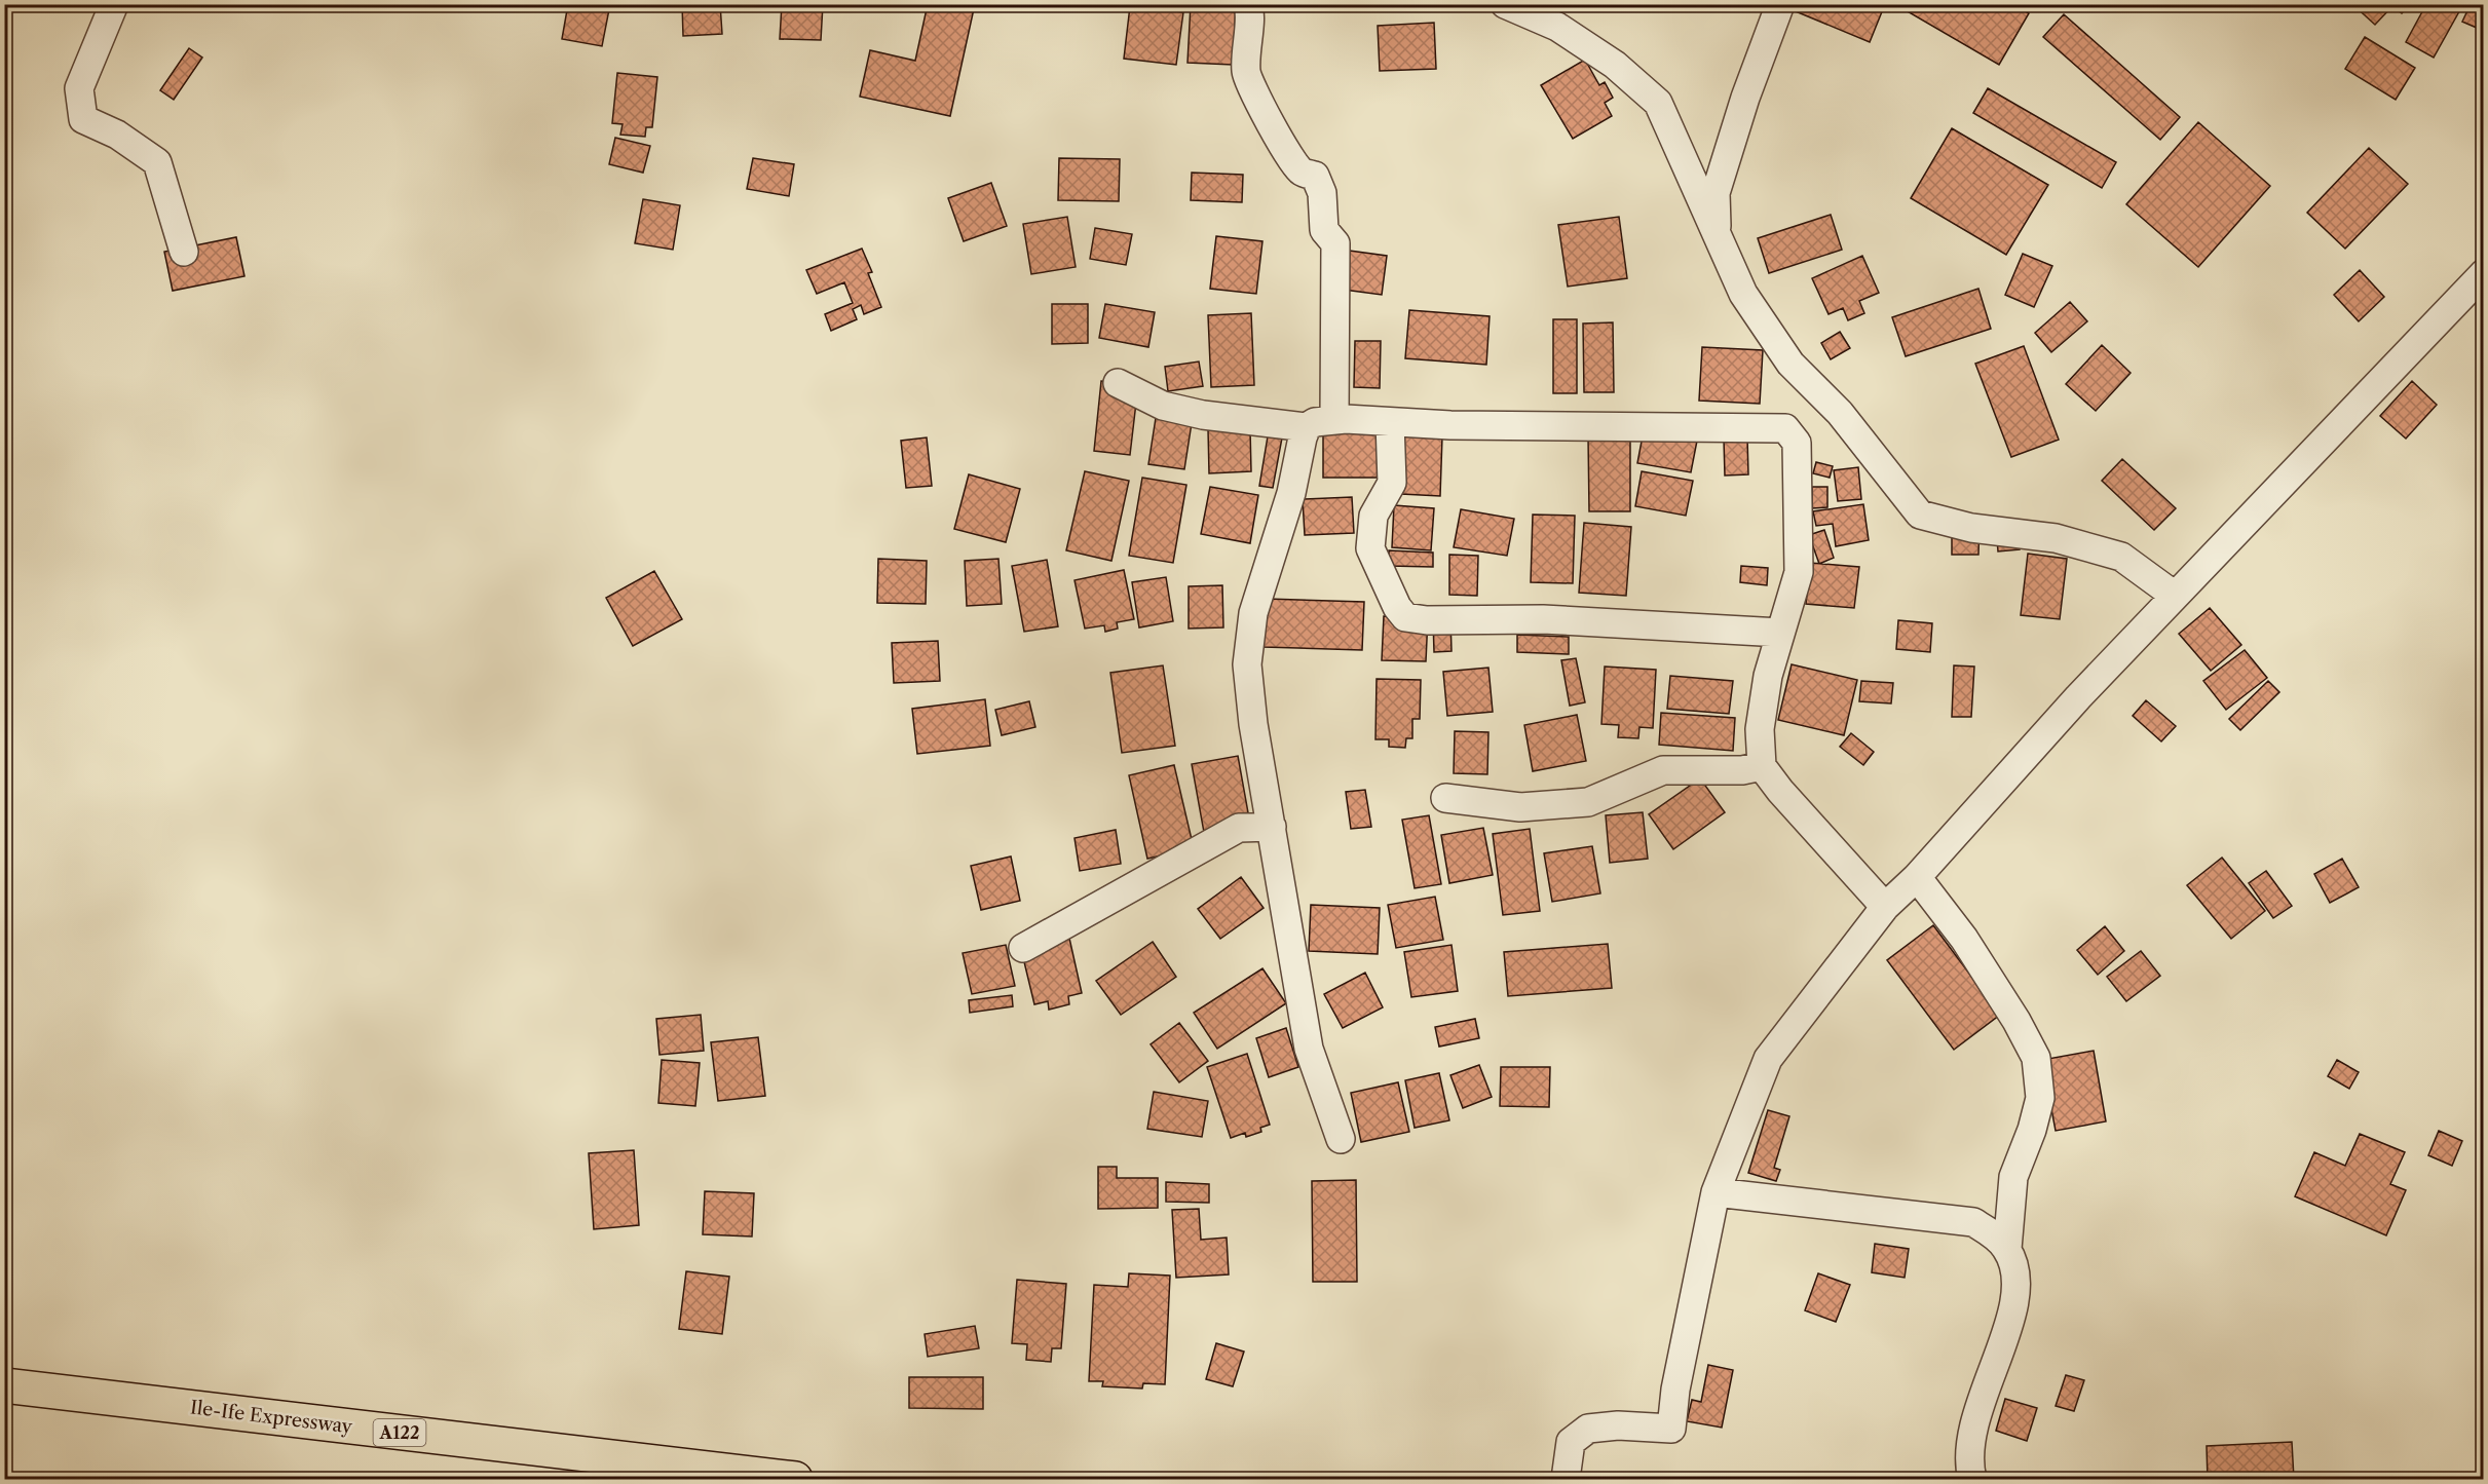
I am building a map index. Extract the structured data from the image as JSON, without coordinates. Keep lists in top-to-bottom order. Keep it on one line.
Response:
{"streets":{"highway":["Ile-Ife Expressway","A122"]}}
